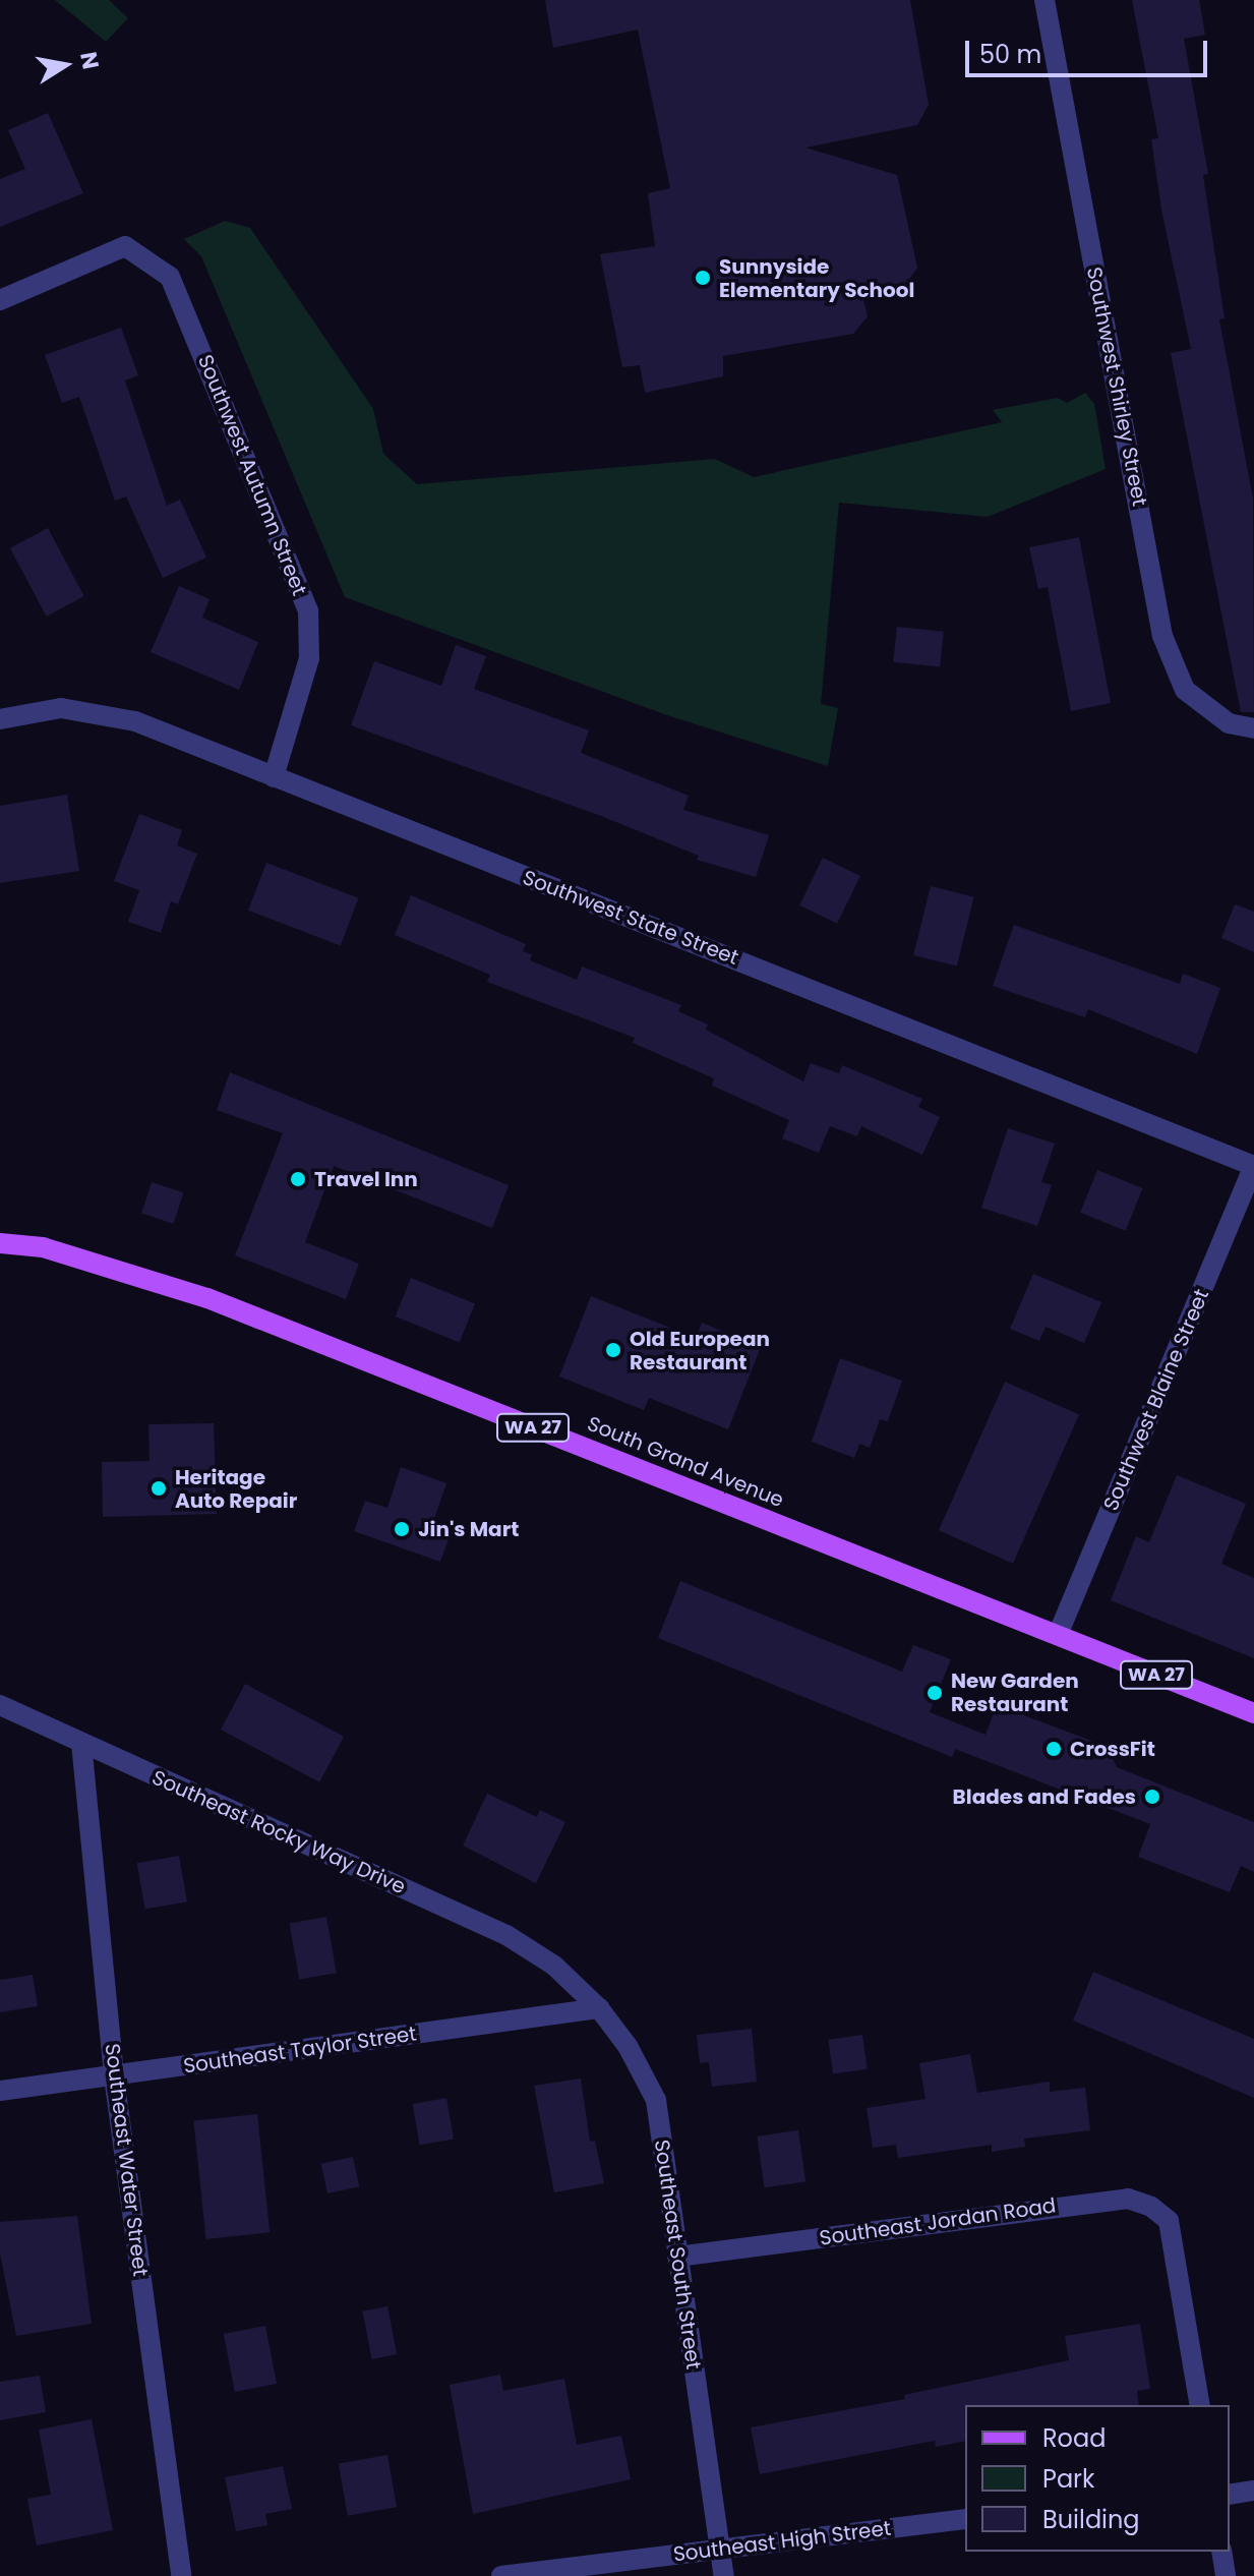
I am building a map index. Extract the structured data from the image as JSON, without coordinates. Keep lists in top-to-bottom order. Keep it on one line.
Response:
{"streets":{"main road":["WA 27","South Grand Avenue"],"street":["Southwest Shirley Street","Southwest Autumn Street","Southwest State Street","Southwest Blaine Street","Southeast Rocky Way Drive","Southeast Taylor Street","Southeast Water Street","Southeast Jordan Road","Southeast South Street","Southeast High Street"]},"crossings":[["Southwest Autumn Street","Southwest State Street"],["Southwest State Street","Southwest Blaine Street"],["Southwest Blaine Street","South Grand Avenue"],["Southeast Rocky Way Drive","Southeast Water Street"],["Southeast Rocky Way Drive","Southeast South Street"],["Southeast Taylor Street","Southeast Water Street"],["Southeast Taylor Street","Southeast South Street"],["Southeast Jordan Road","Southeast South Street"],["Southeast South Street","Southeast High Street"]],"places":["Sunnyside Elementary School","Travel Inn","Old European Restaurant","Heritage Auto Repair","Jin's Mart","New Garden Restaurant","CrossFit","Blades and Fades"],"legend":["Road","Park","Building"],"scale_bar":"50 m","north":"right"}
